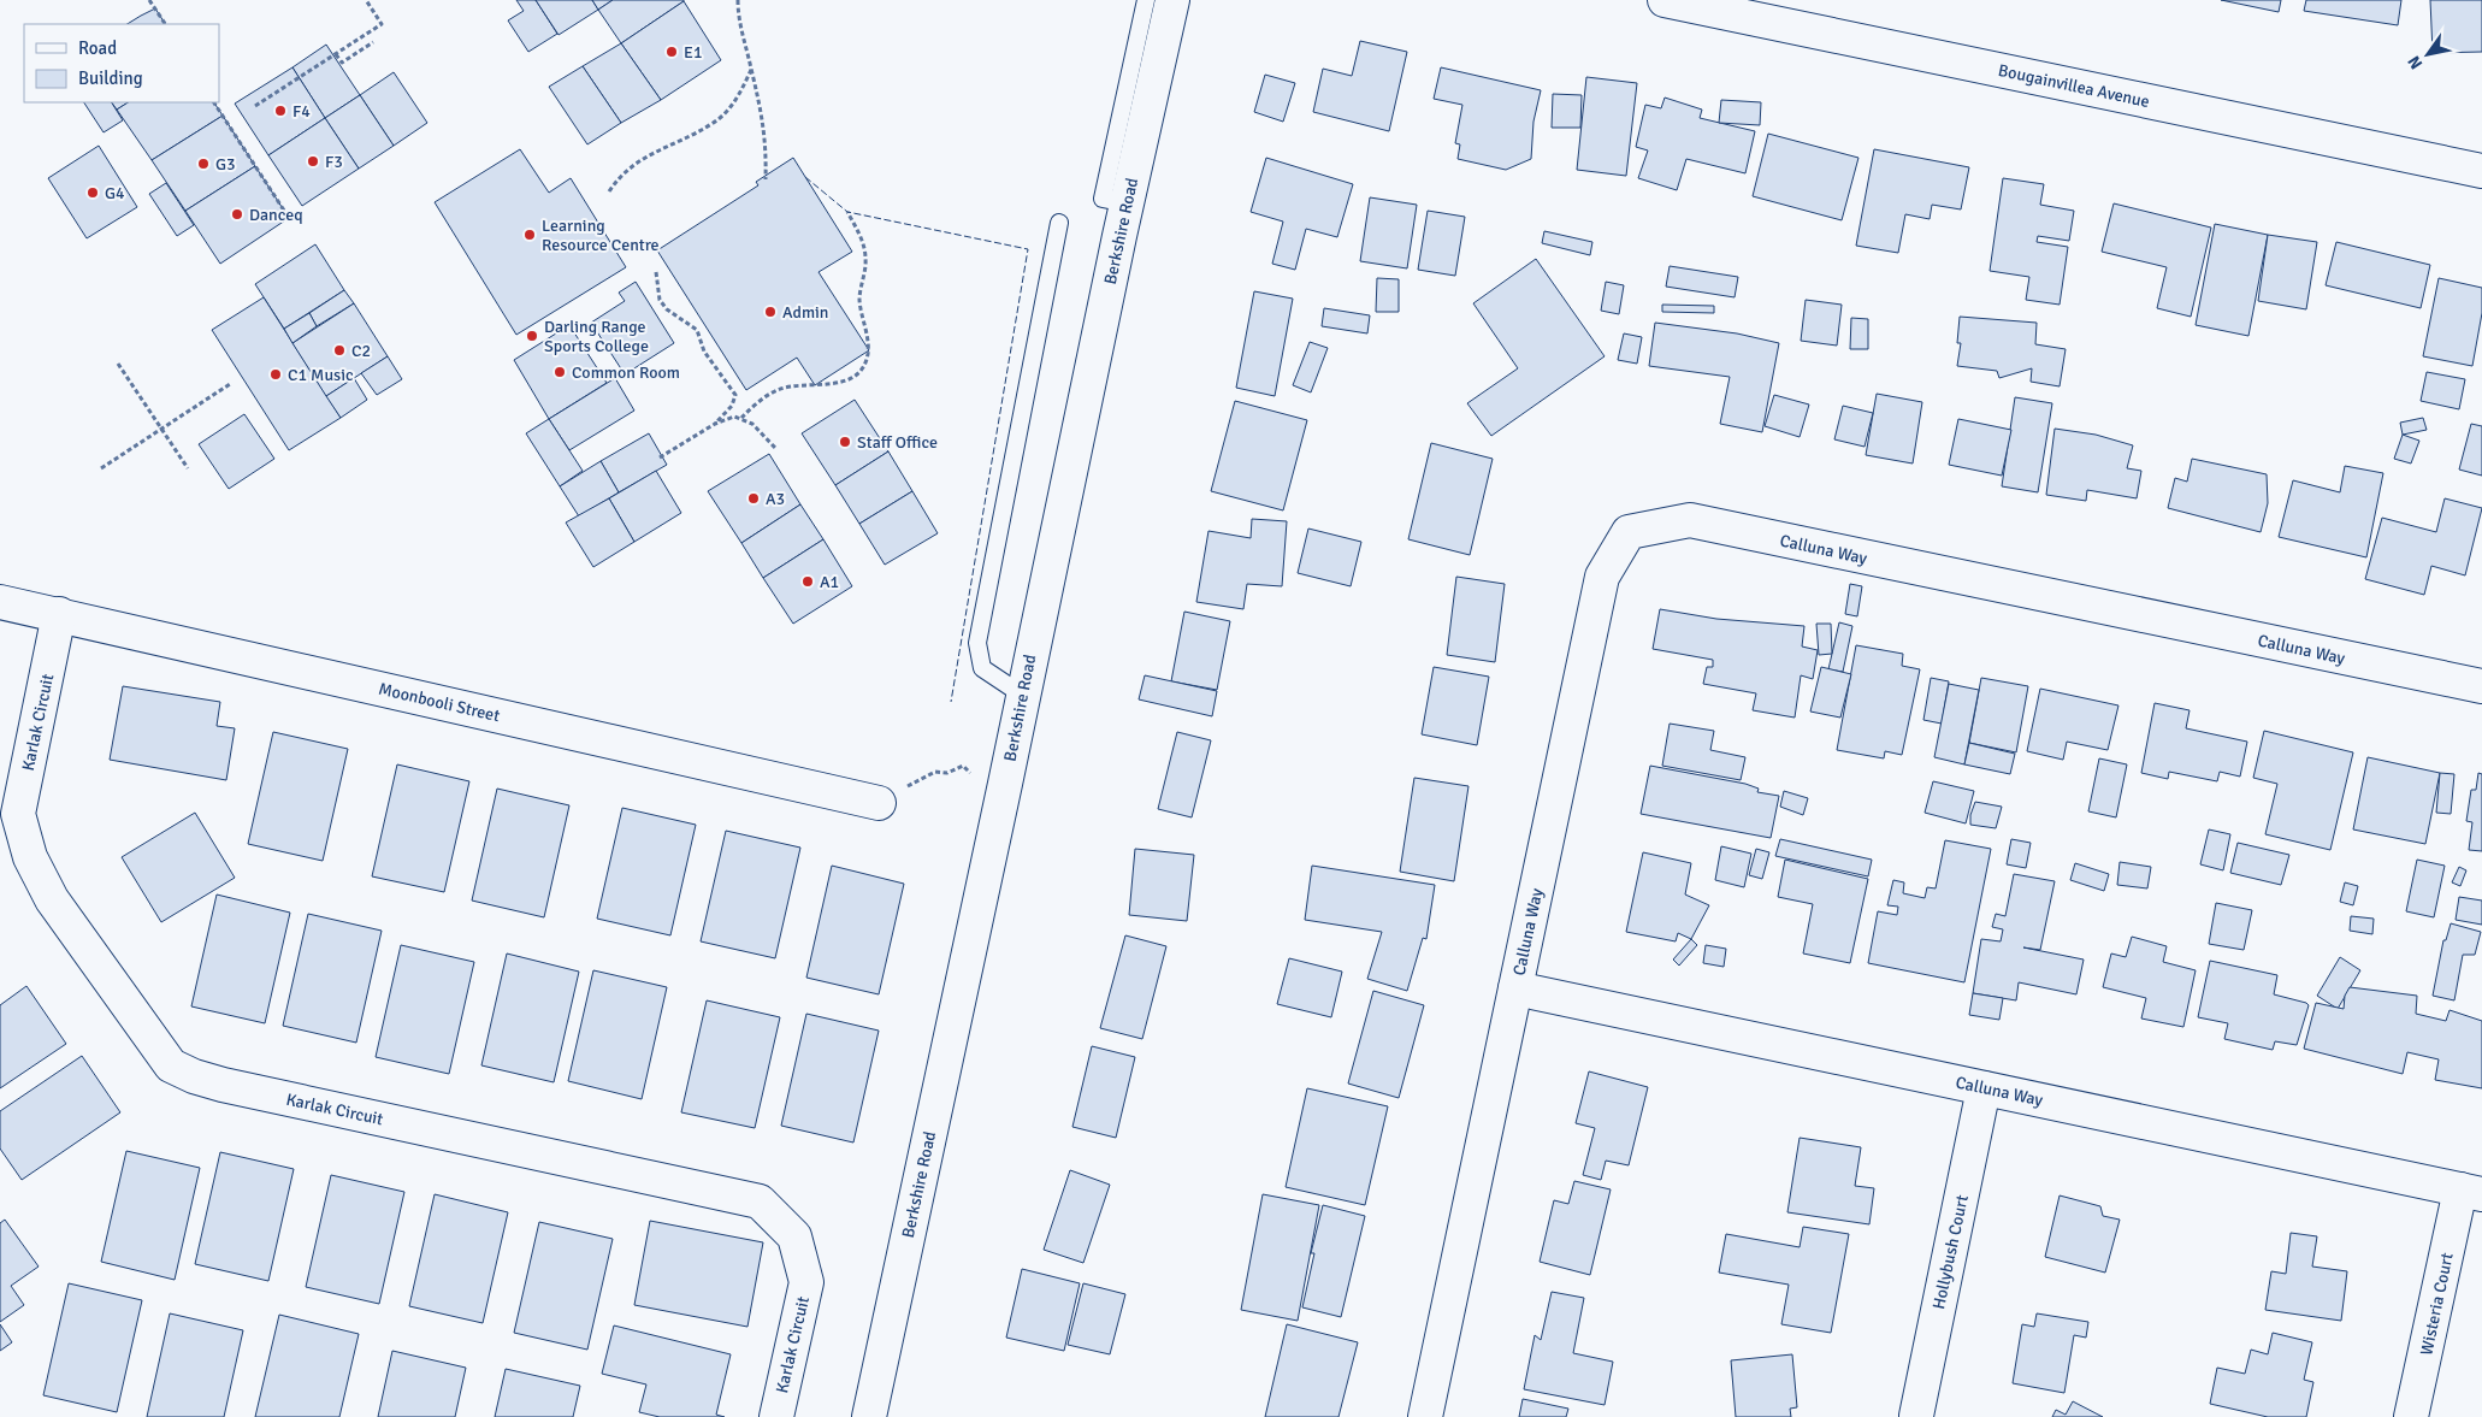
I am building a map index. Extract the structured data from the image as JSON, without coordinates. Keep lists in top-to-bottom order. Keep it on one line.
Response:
{"streets":{"street":["Bougainvillea Avenue","Berkshire Road","Calluna Way","Moonbooli Street","Karlak Circuit","Hollybush Court","Wisteria Court"]},"crossings":[["Calluna Way","Hollybush Court"],["Calluna Way","Wisteria Court"],["Moonbooli Street","Karlak Circuit"]],"places":["E1","F4","F3","G3","G4","Danceq","Learning Resource Centre","Admin","Darling Range Sports College","C2","Common Room","C1 Music","Staff Office","A3","A1"],"legend":["Road","Building"],"north":"bottom left"}
